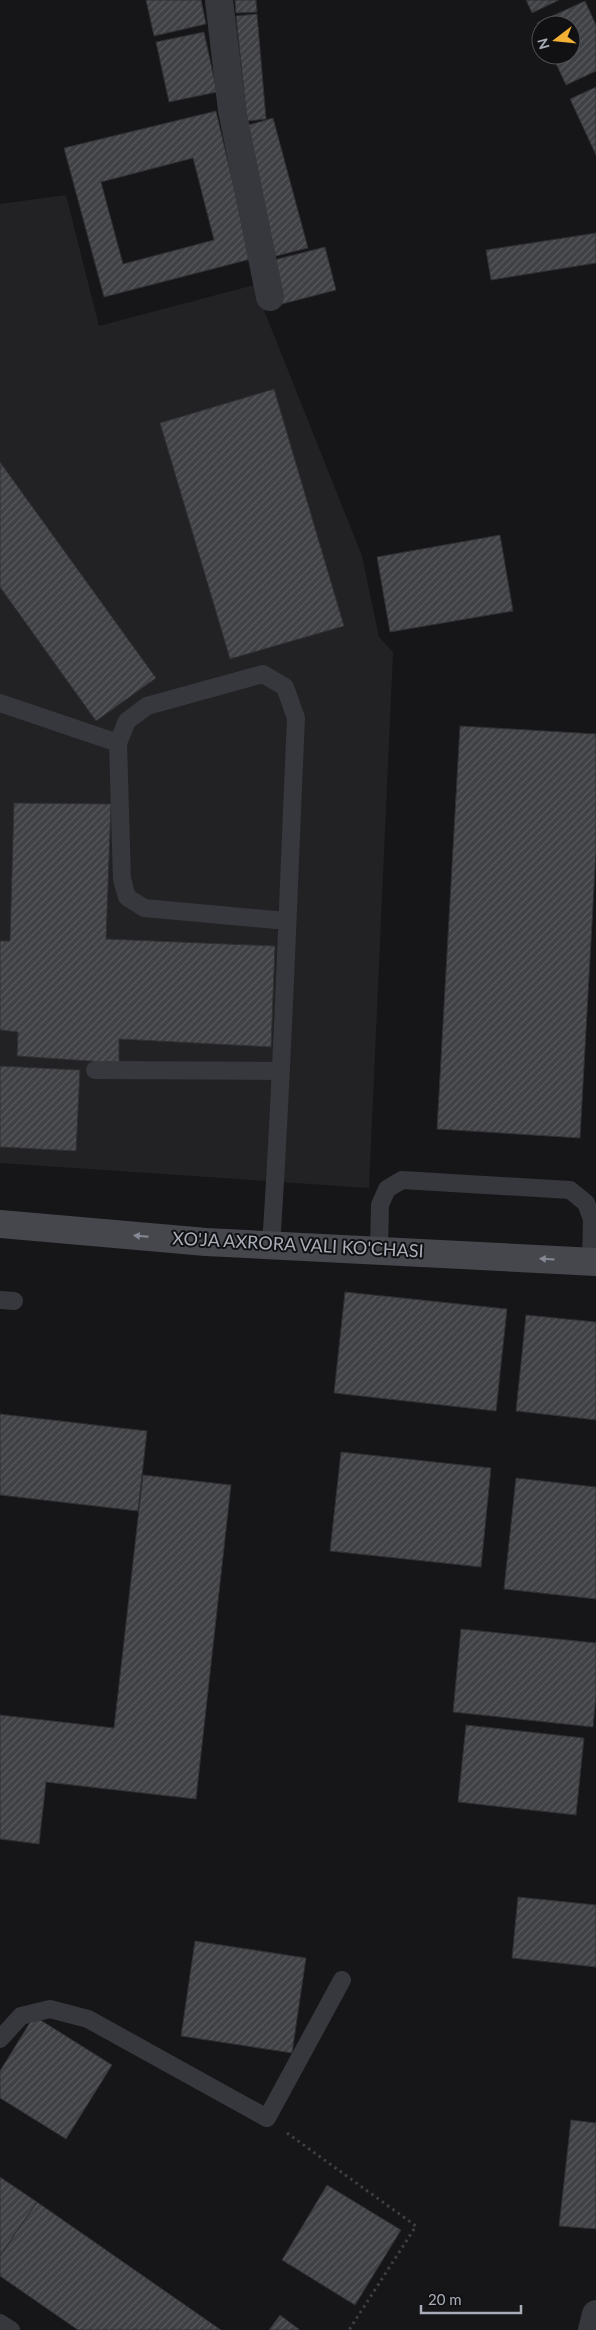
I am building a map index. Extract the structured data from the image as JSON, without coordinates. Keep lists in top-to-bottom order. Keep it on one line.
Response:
{"streets":{"main road":["XO'JA AXRORA VALI KO'CHASI"]},"one_way":["XO'JA AXRORA VALI KO'CHASI"],"scale_bar":"20 m","north":"left"}
